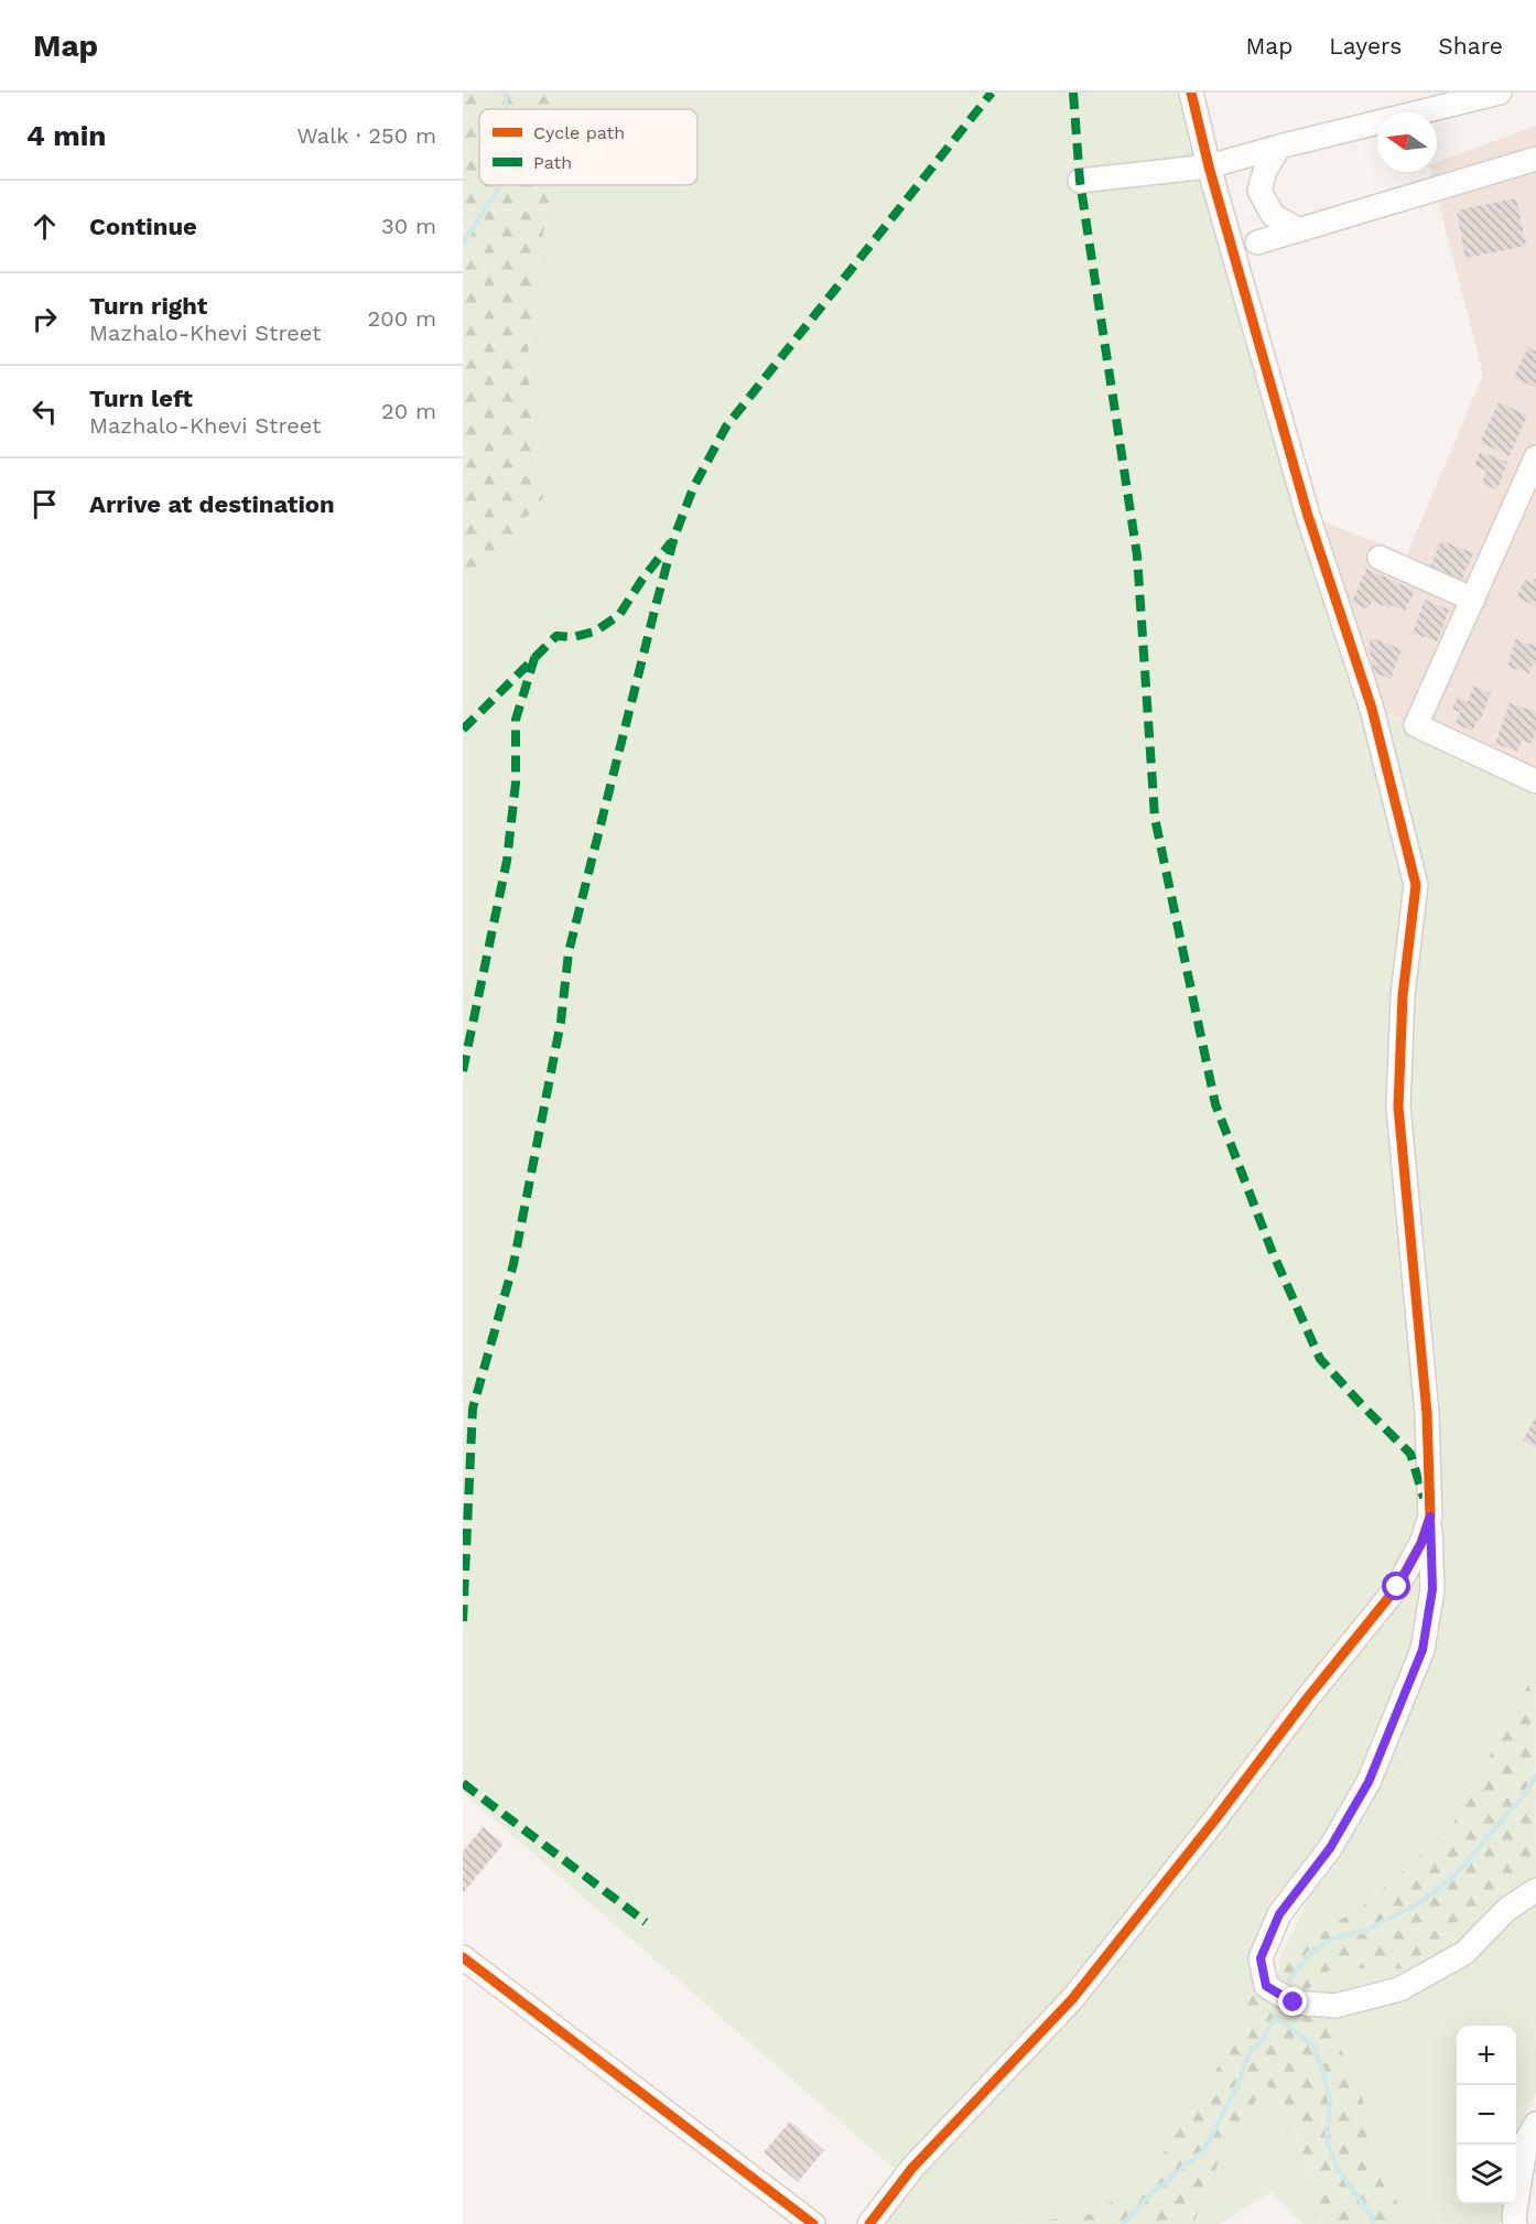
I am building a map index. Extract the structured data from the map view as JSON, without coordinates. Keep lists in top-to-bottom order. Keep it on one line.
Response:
{"legend":["Cycle path","Path"],"north":"left","page":{"header":"Map","nav":["Map","Layers","Share"],"heading":["4 min","Walk · 250 m"],"list":[["Continue","30 m"],["Turn right","Mazhalo-Khevi Street","200 m"],["Turn left","Mazhalo-Khevi Street","20 m"],"Arrive at destination"],"map_buttons":["+","−"]}}
